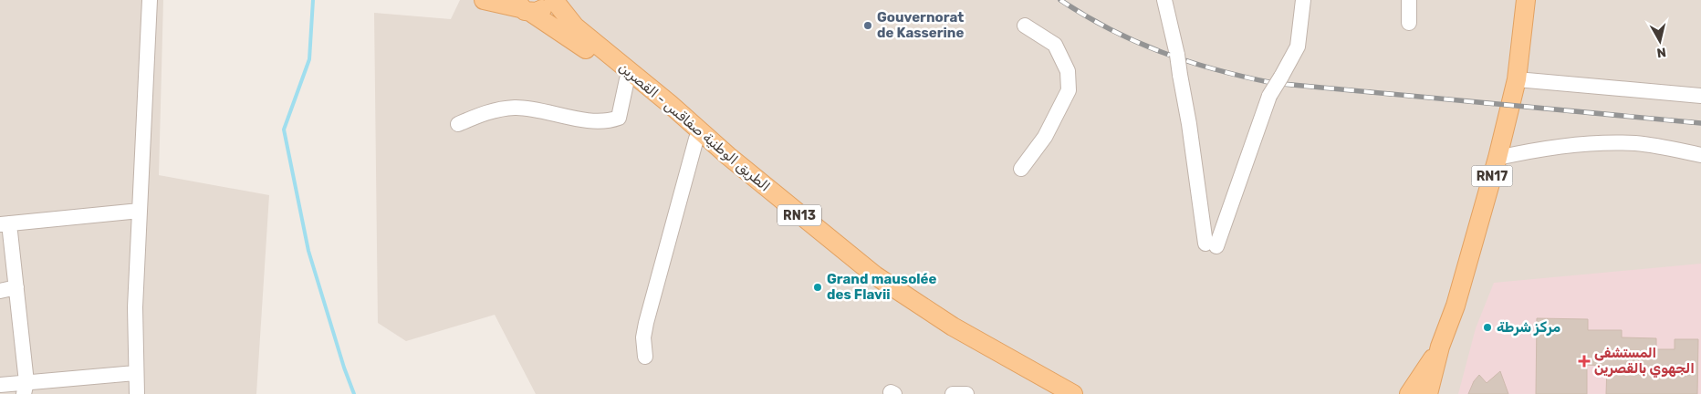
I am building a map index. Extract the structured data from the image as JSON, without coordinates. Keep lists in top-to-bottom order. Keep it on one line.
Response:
{"streets":{"main road":["الطريق الوطنية صفاقس - القصرين","RN17","RN13"]},"places":{"other":["Gouvernorat de Kasserine","Grand mausolée des Flavii","مركز شرطة"],"health":["المستشفى الجهوي بالقصرين"]},"north":"bottom"}
